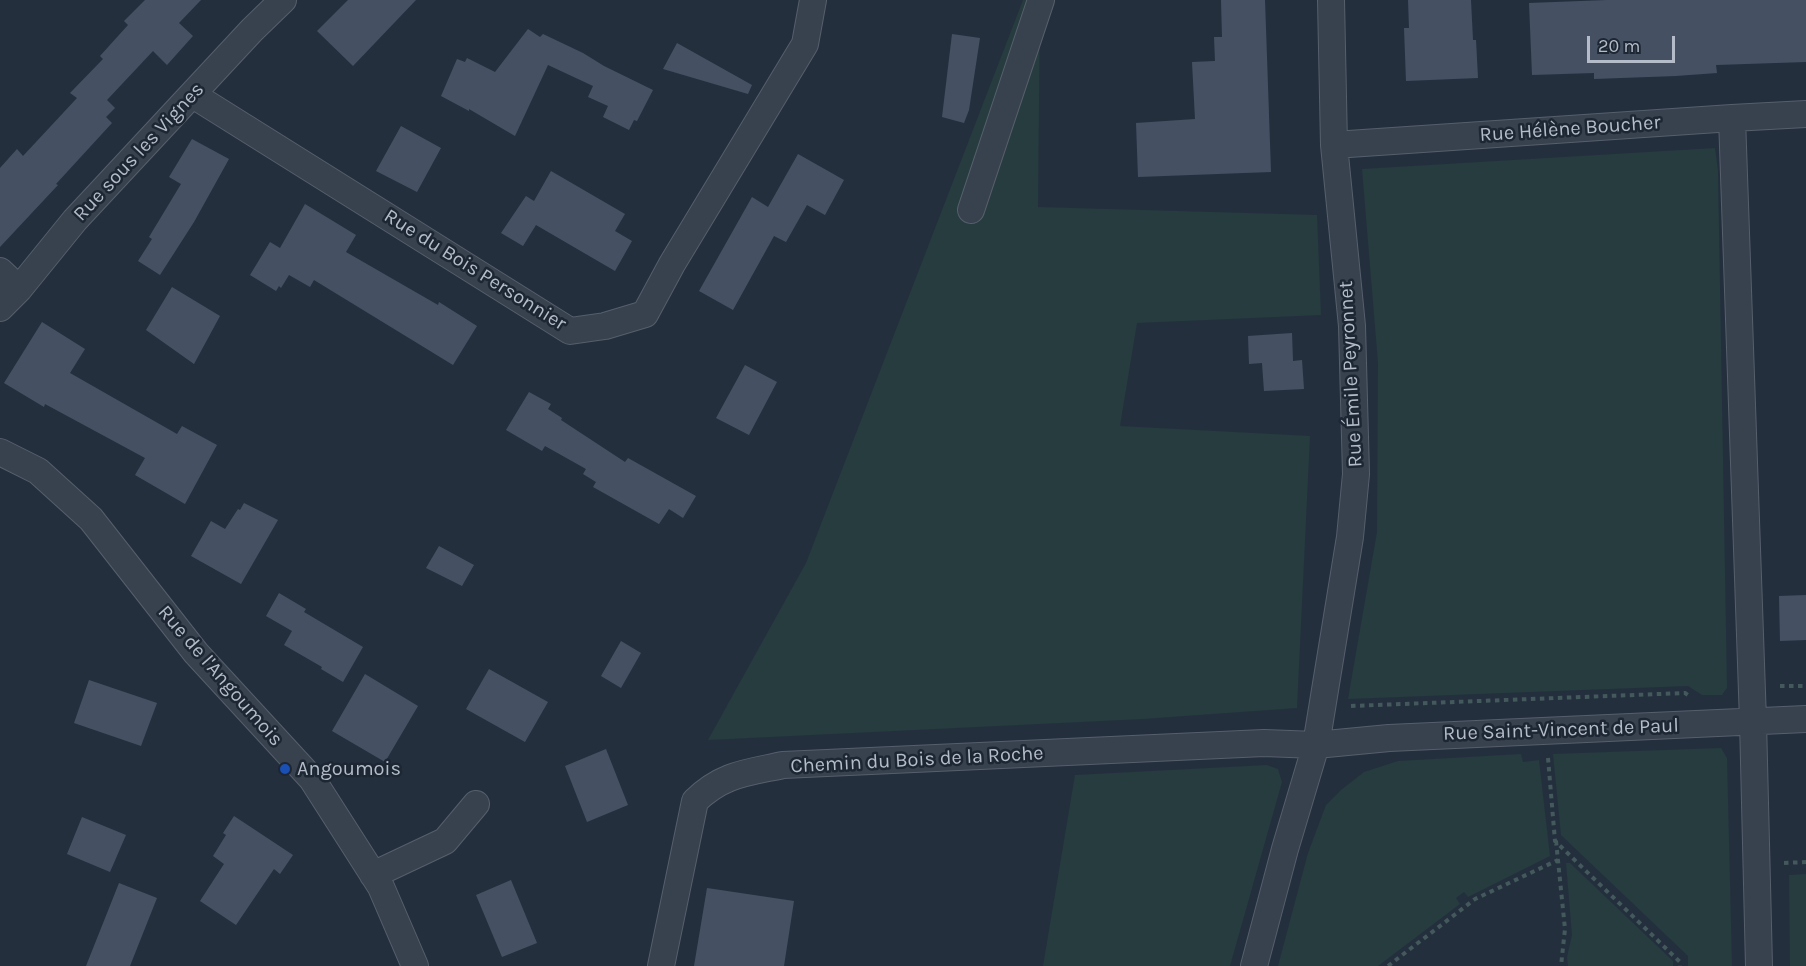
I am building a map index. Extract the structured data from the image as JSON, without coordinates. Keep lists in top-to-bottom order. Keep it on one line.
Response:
{"streets":{"street":["Rue Hélène Boucher","Rue sous les Vignes","Rue du Bois Personnier","Rue Émile Peyronnet","Rue de l'Angoumois","Rue Saint-Vincent de Paul","Chemin du Bois de la Roche"]},"crossings":[["Rue Hélène Boucher","Rue Émile Peyronnet"],["Rue sous les Vignes","Rue du Bois Personnier"],["Rue Émile Peyronnet","Rue Saint-Vincent de Paul"],["Rue Émile Peyronnet","Chemin du Bois de la Roche"],["Rue Saint-Vincent de Paul","Chemin du Bois de la Roche"]],"places":["Angoumois"],"scale_bar":"20 m"}
